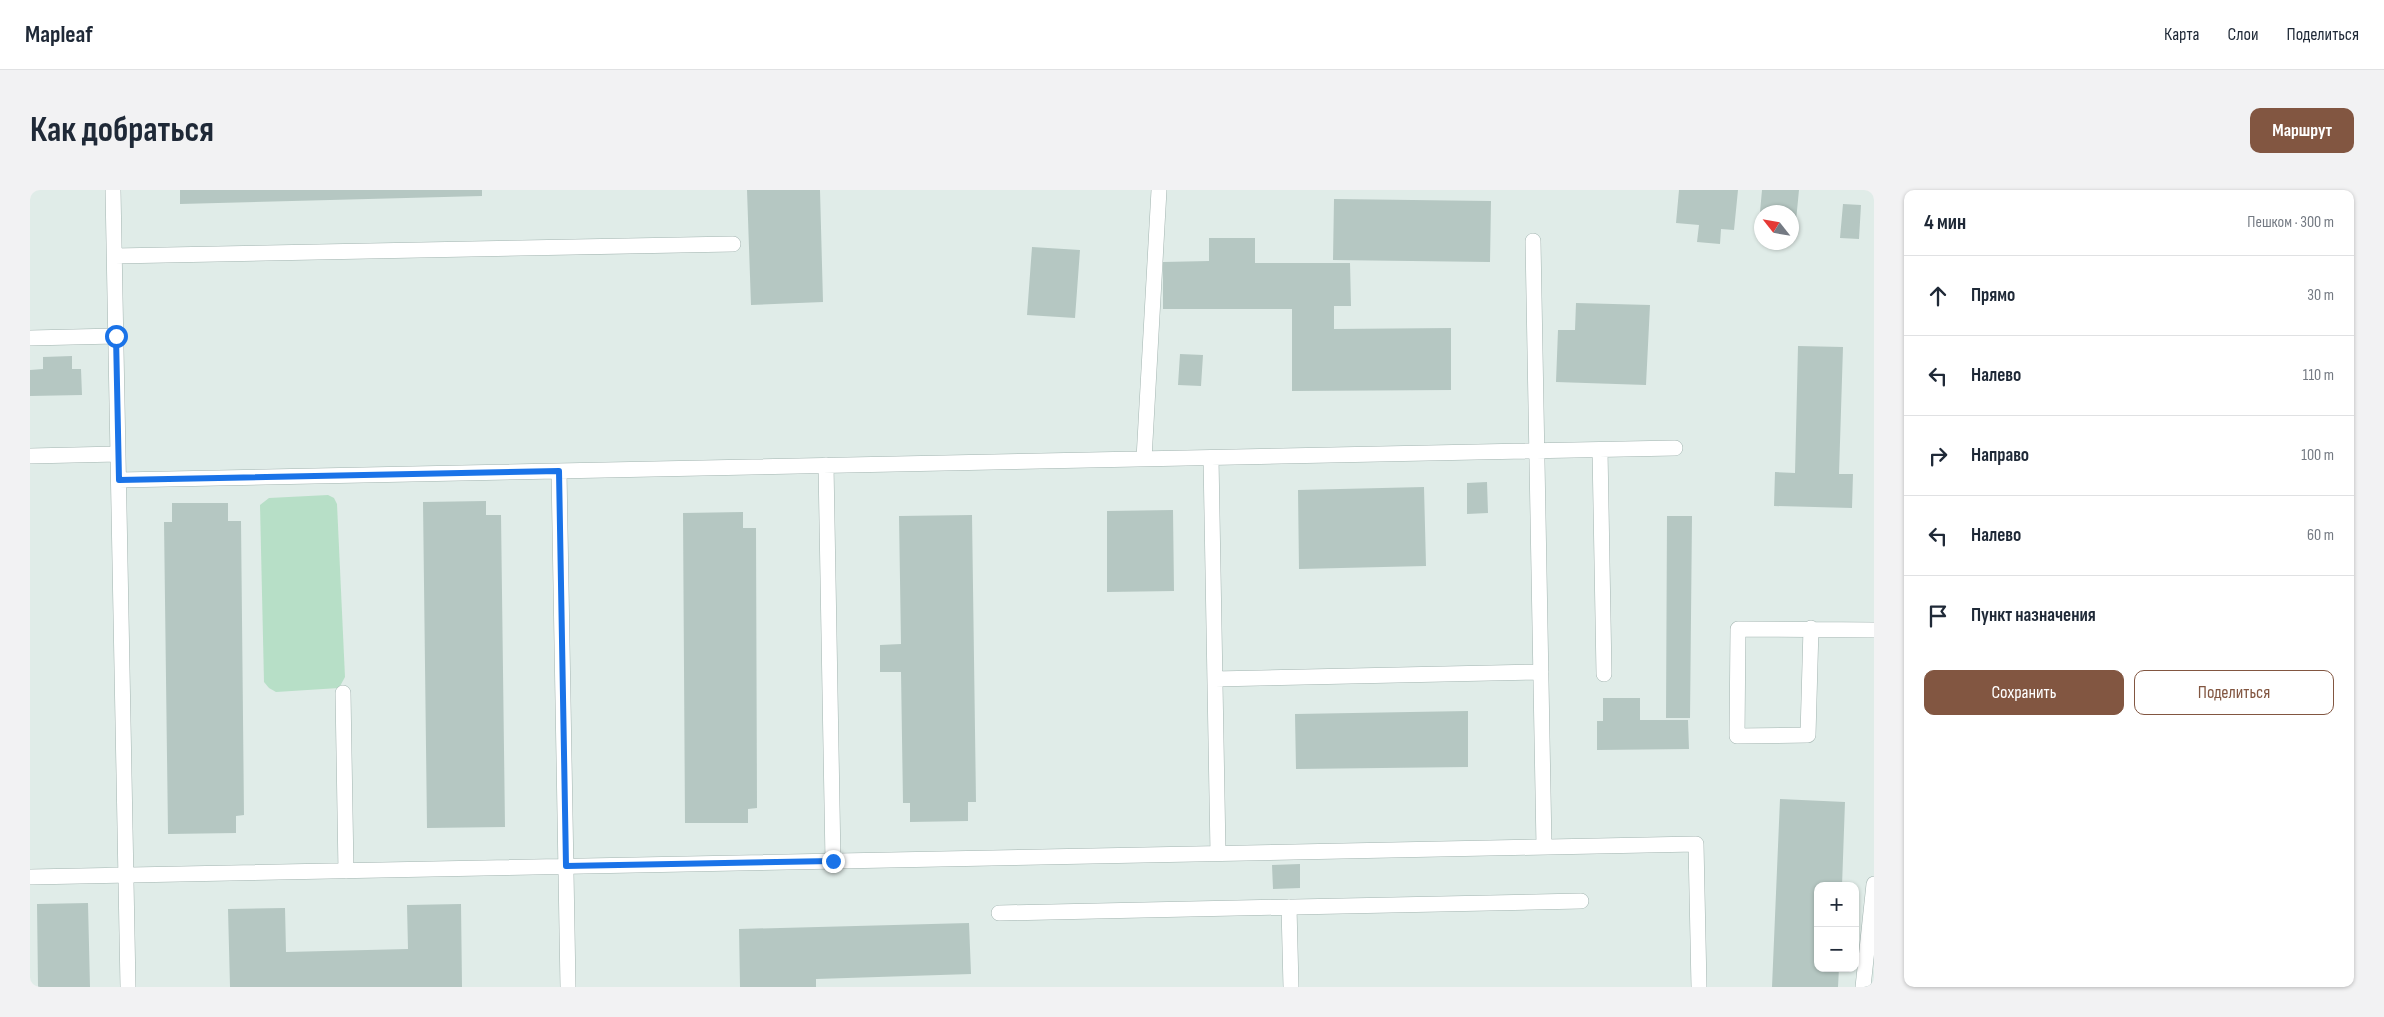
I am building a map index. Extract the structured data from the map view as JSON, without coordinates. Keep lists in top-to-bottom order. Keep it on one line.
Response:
{"north":"top left","page":{"header":"Mapleaf","nav":["Карта","Слои","Поделиться"],"buttons":["Маршрут",["Сохранить","Поделиться"]],"title":"Как добраться","heading":["4 мин","Пешком · 300 m"],"list":[["Прямо","30 m"],["Налево","110 m"],["Направо","100 m"],["Налево","60 m"],"Пункт назначения"],"map_buttons":["+","−"]}}
